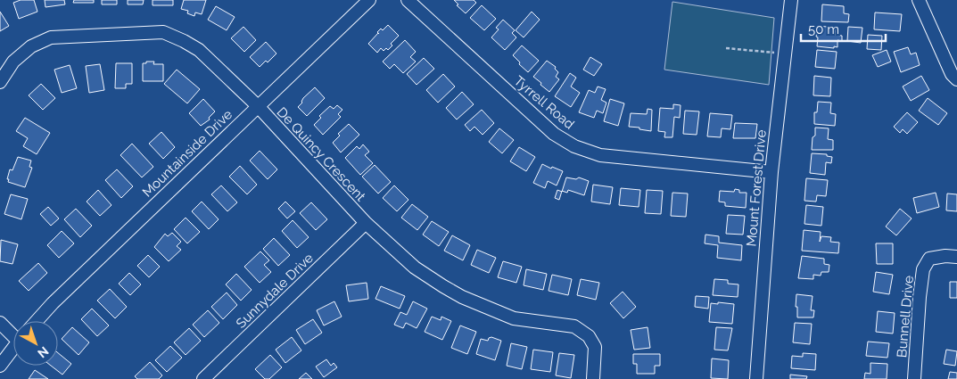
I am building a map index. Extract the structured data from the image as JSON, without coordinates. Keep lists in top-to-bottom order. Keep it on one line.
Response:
{"streets":{"street":["Tyrrell Road","Mountainside Drive","De Quincy Crescent","Mount Forest Drive","Sunnydale Drive","Bunnell Drive"]},"crossings":[["Tyrrell Road","Mount Forest Drive"],["Mountainside Drive","De Quincy Crescent"],["De Quincy Crescent","Sunnydale Drive"]],"scale_bar":"50 m","north":"bottom right"}
